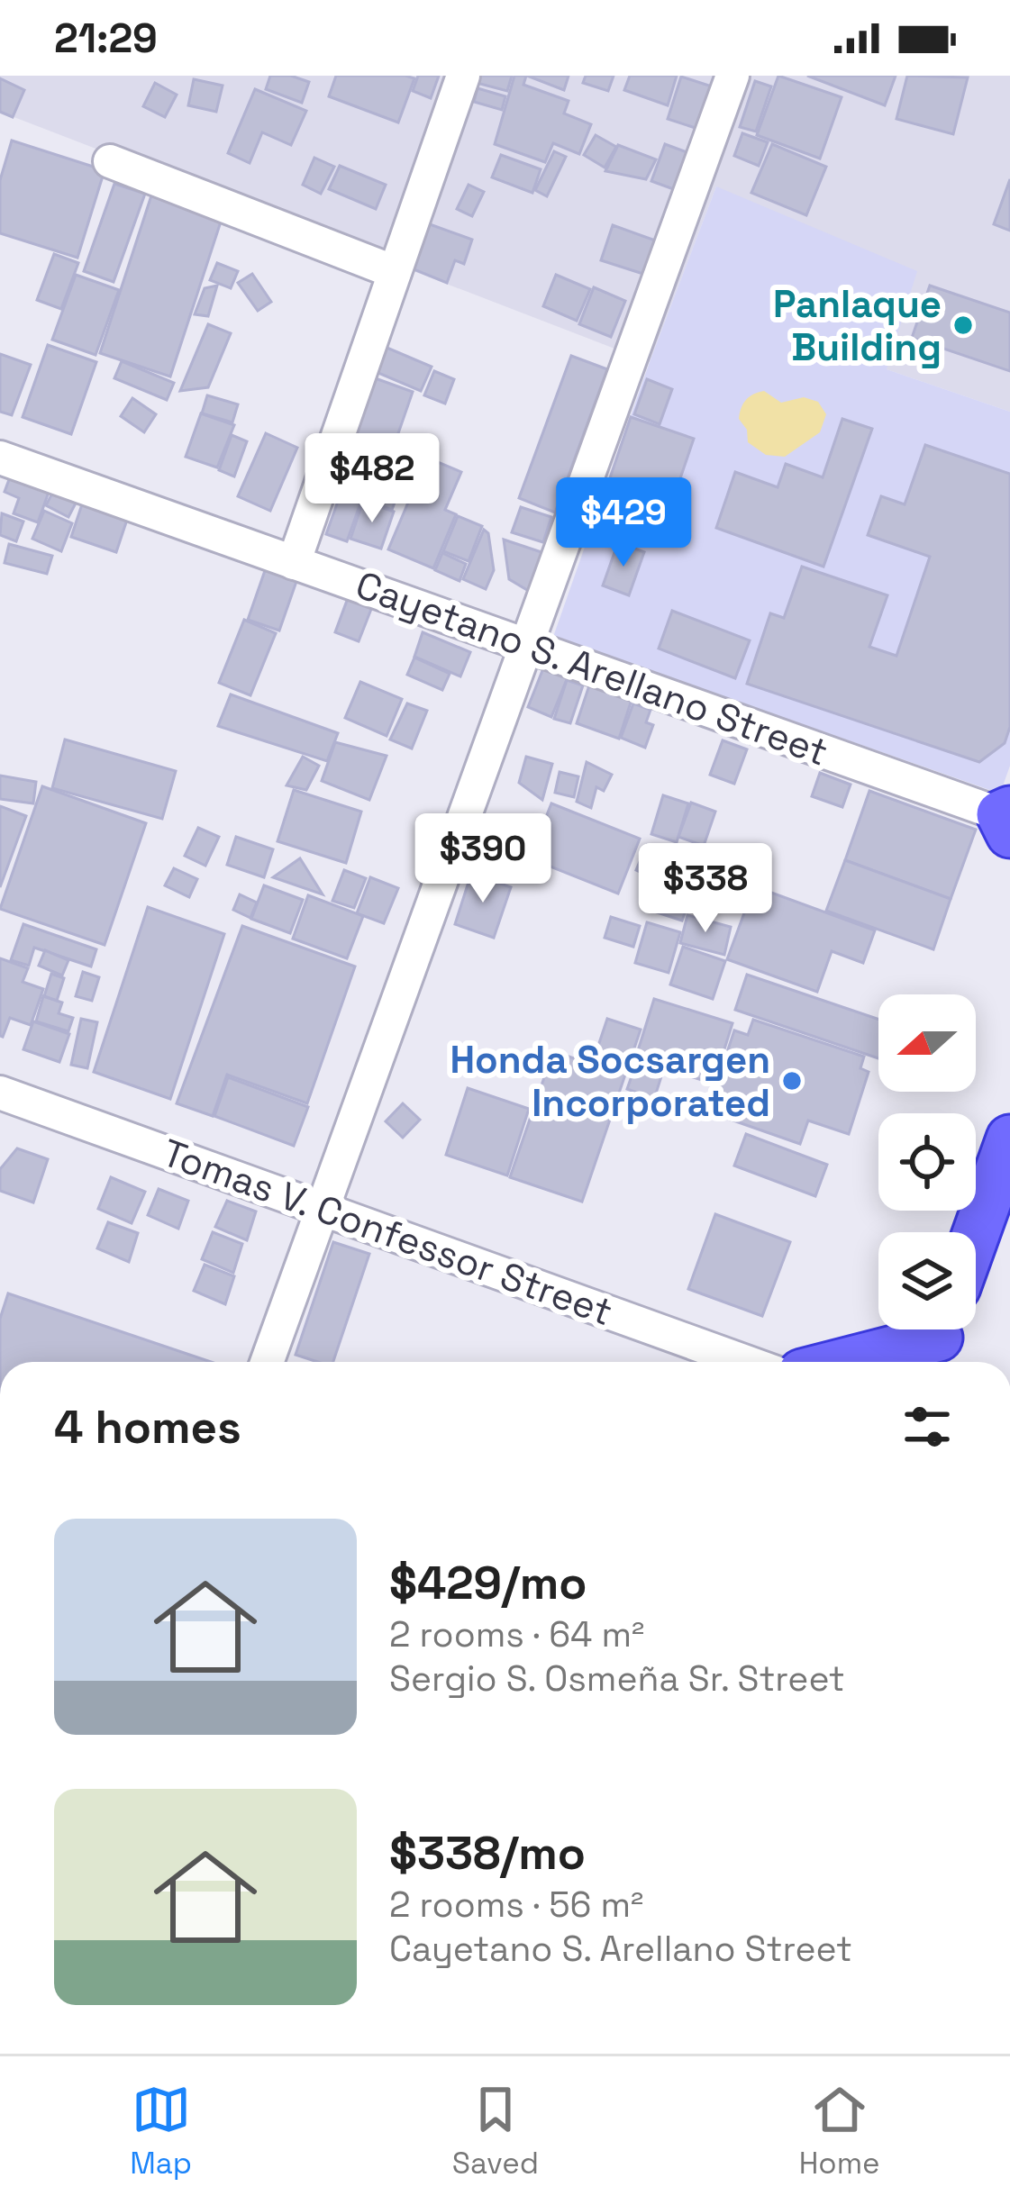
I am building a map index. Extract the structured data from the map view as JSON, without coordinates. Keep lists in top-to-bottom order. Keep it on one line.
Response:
{"streets":{"street":["Cayetano S. Arellano Street","Tomas V. Confessor Street"]},"places":["Panlaque Building","Honda Socsargen Incorporated"],"north":"left","page":{"status":"21:29","price":["$482","$429","$390","$338"],"heading":"4 homes","list":[{"name":"$429/mo","note":"2 rooms · 64 m² · Sergio S. Osmeña Sr. Street"},{"name":"$338/mo","note":"2 rooms · 56 m² · Cayetano S. Arellano Street"}],"tabs":["Map","Saved","Home"]}}
